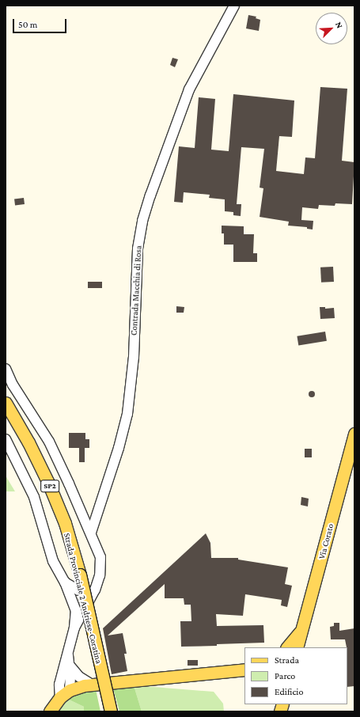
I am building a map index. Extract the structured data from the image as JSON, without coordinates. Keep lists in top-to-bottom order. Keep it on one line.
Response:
{"streets":{"main road":["SP2","Via Corato","Strada Provinciale 2 Andriese-Coratina"],"street":["Contrada Macchia di Rosa"]},"legend":["Strada","Parco","Edificio"],"scale_bar":"50 m","north":"top right"}
